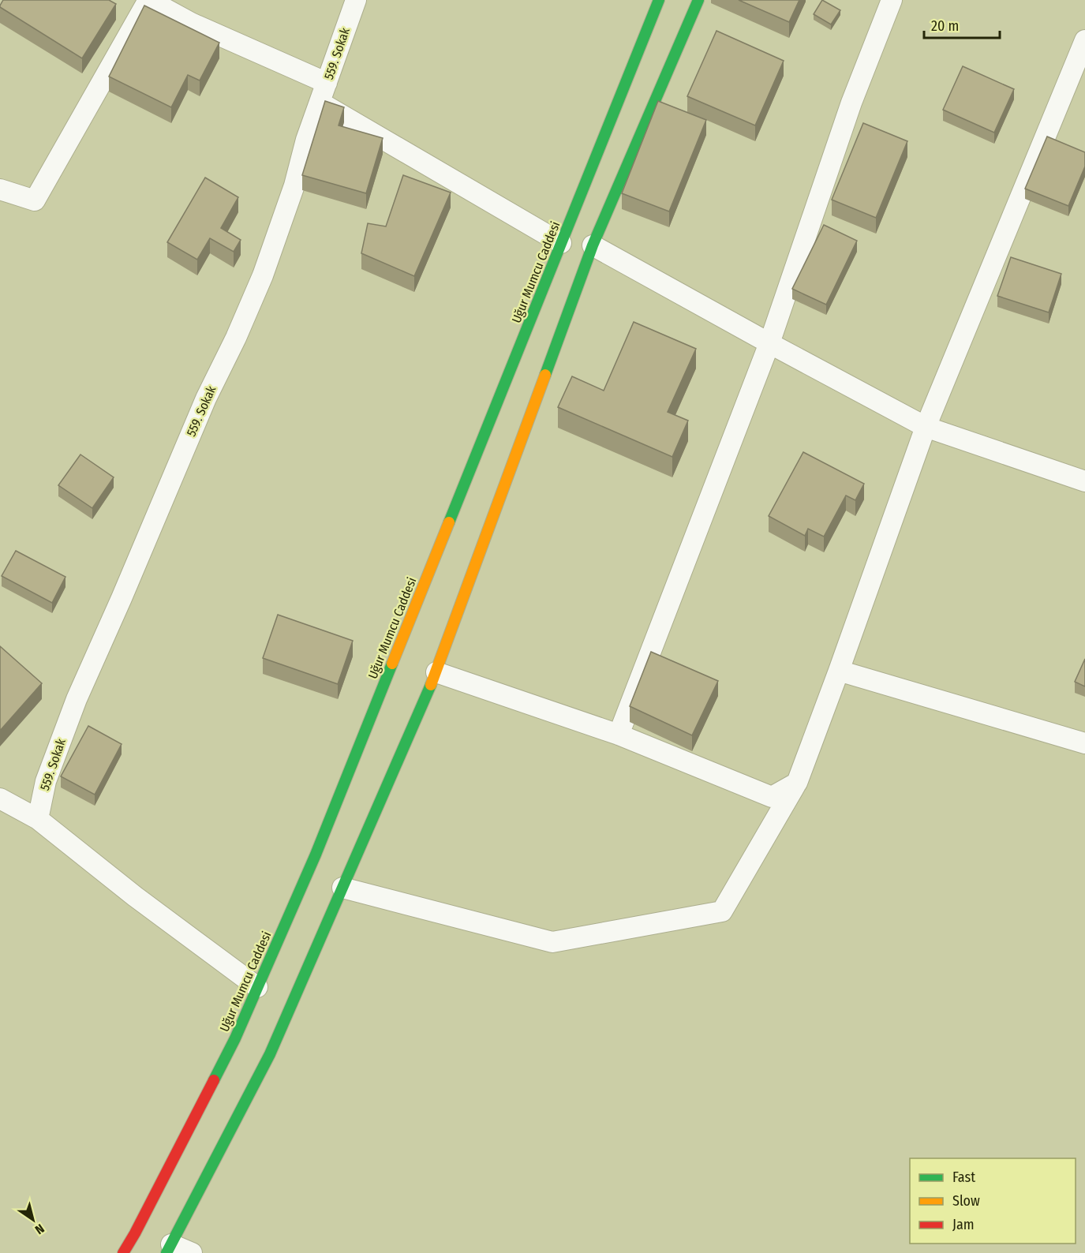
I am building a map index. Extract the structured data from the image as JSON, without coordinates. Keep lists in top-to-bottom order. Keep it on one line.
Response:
{"streets":{"street":["559. Sokak","Uğur Mumcu Caddesi"]},"legend":["Fast","Slow","Jam"],"scale_bar":"20 m","north":"bottom right"}
